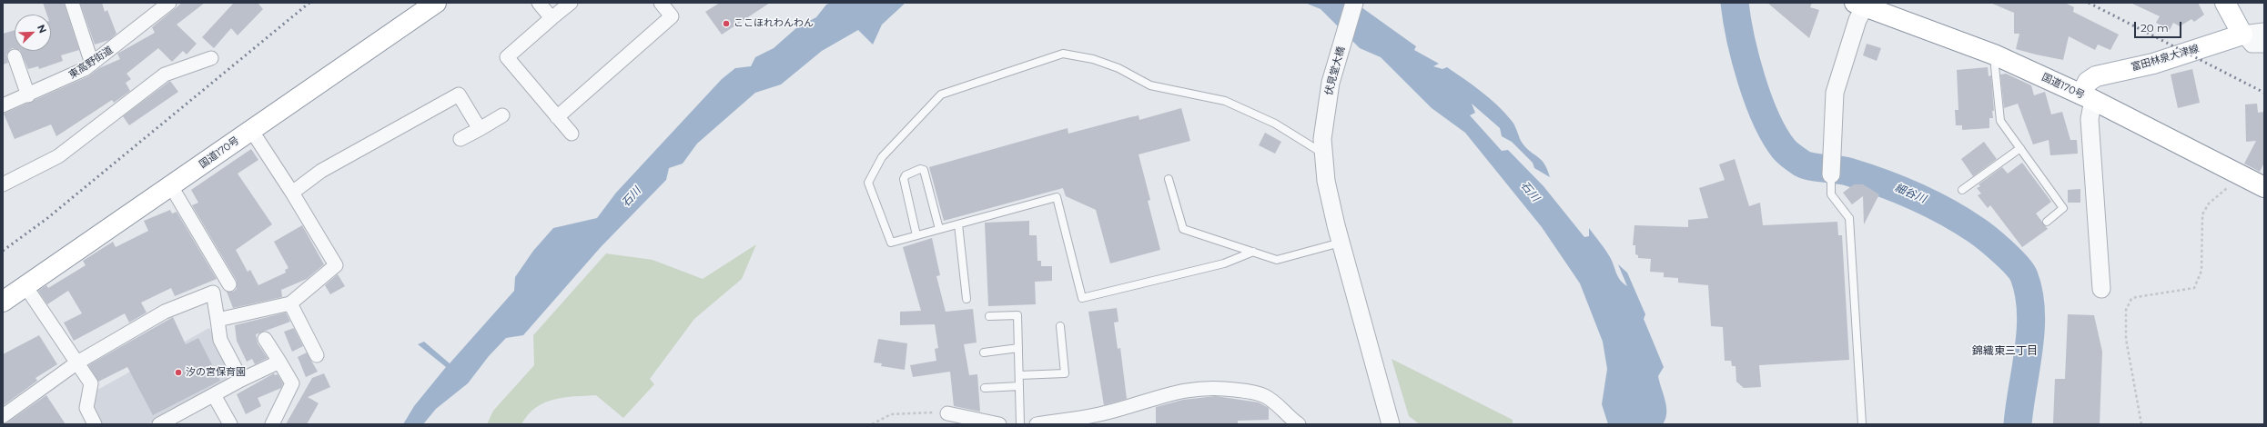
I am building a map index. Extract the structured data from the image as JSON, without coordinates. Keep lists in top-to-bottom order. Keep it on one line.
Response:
{"streets":{"main road":["富田林泉大津線","国道170号"],"street":["東高野街道","伏見堂大橋"]},"crossings":[["富田林泉大津線","国道170号"]],"districts":["錦織東三丁目"],"water":["石川","細谷川"],"places":["ここほれわんわん","汐の宮保育園"],"scale_bar":"20 m","north":"top right"}
